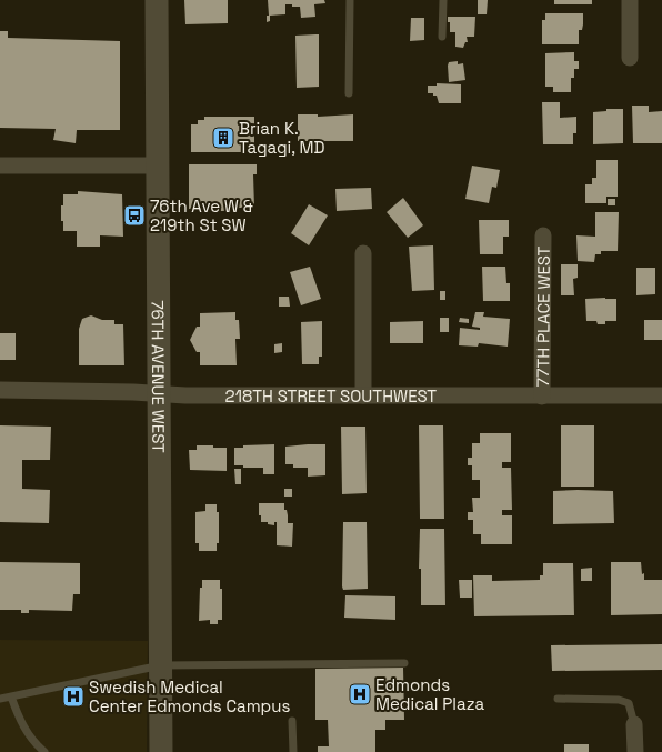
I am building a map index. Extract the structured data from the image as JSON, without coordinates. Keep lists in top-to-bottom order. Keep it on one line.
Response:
{"streets":{"street":["77TH PLACE WEST","76TH AVENUE WEST","218TH STREET SOUTHWEST"]},"crossings":[["77TH PLACE WEST","218TH STREET SOUTHWEST"],["76TH AVENUE WEST","218TH STREET SOUTHWEST"]],"places":{"building":["Brian K. Tagagi, MD"],"bus stop":["76th Ave W & 219th St SW"],"hospital":["Edmonds Medical Plaza","Swedish Medical Center Edmonds Campus"]}}
